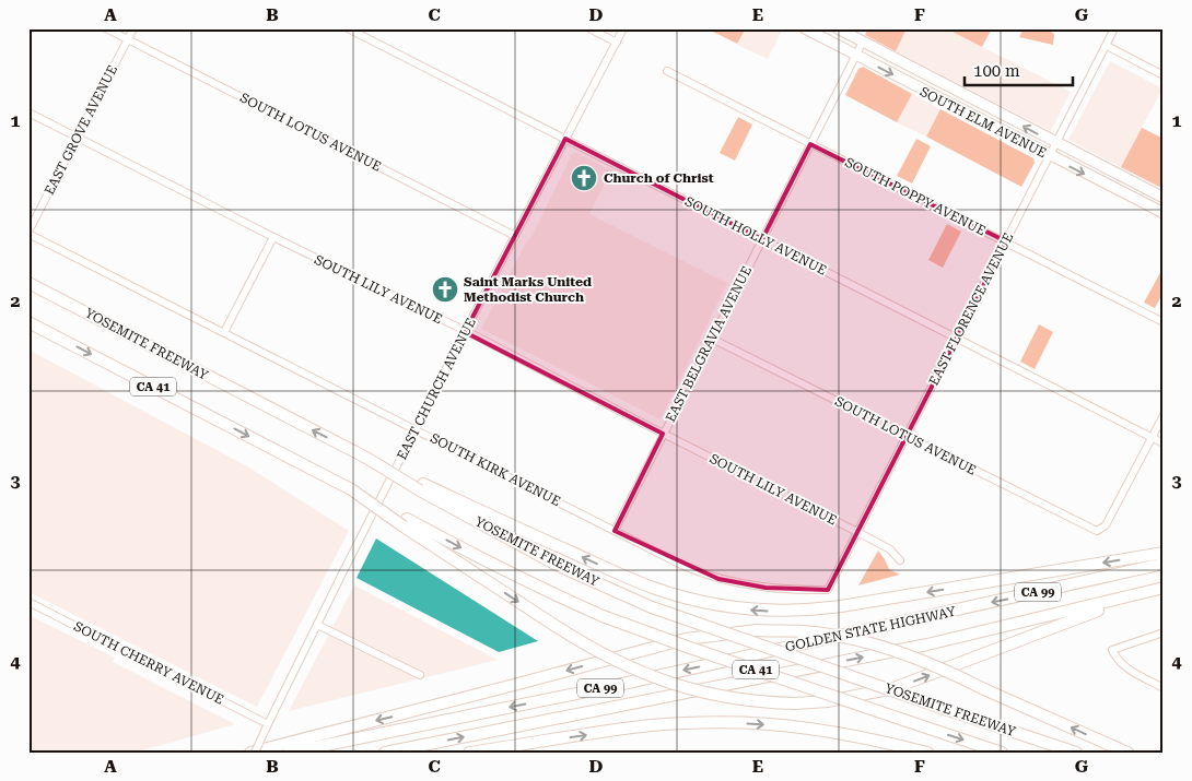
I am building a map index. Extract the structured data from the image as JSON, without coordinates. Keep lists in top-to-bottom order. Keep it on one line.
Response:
{"streets":{"highway":["YOSEMITE FREEWAY","CA 41","CA 99","GOLDEN STATE HIGHWAY"],"main road":["SOUTH ELM AVENUE"],"street":["EAST GROVE AVENUE","SOUTH LOTUS AVENUE","SOUTH POPPY AVENUE","SOUTH HOLLY AVENUE","SOUTH LILY AVENUE","EAST FLORENCE AVENUE","EAST BELGRAVIA AVENUE","EAST CHURCH AVENUE","SOUTH KIRK AVENUE","SOUTH CHERRY AVENUE"]},"crossings":[["SOUTH ELM AVENUE","EAST FLORENCE AVENUE"],["SOUTH ELM AVENUE","EAST BELGRAVIA AVENUE"],["EAST GROVE AVENUE","SOUTH LOTUS AVENUE"],["EAST GROVE AVENUE","SOUTH LILY AVENUE"],["EAST GROVE AVENUE","SOUTH KIRK AVENUE"],["SOUTH LOTUS AVENUE","SOUTH HOLLY AVENUE"],["SOUTH LOTUS AVENUE","EAST FLORENCE AVENUE"],["SOUTH LOTUS AVENUE","EAST BELGRAVIA AVENUE"],["SOUTH LOTUS AVENUE","EAST CHURCH AVENUE"],["SOUTH POPPY AVENUE","EAST FLORENCE AVENUE"],["SOUTH POPPY AVENUE","EAST BELGRAVIA AVENUE"],["SOUTH HOLLY AVENUE","EAST FLORENCE AVENUE"],["SOUTH HOLLY AVENUE","EAST BELGRAVIA AVENUE"],["SOUTH HOLLY AVENUE","EAST CHURCH AVENUE"],["SOUTH LILY AVENUE","EAST FLORENCE AVENUE"],["SOUTH LILY AVENUE","EAST BELGRAVIA AVENUE"],["SOUTH LILY AVENUE","EAST CHURCH AVENUE"],["EAST FLORENCE AVENUE","SOUTH KIRK AVENUE"],["EAST BELGRAVIA AVENUE","SOUTH KIRK AVENUE"],["EAST CHURCH AVENUE","SOUTH KIRK AVENUE"],["EAST CHURCH AVENUE","SOUTH CHERRY AVENUE"]],"places":{"church":["Church of Christ","Saint Marks United Methodist Church"]},"scale_bar":"100 m","grid":{"columns":["A","B","C","D","E","F","G"],"rows":["1","2","3","4"]}}
